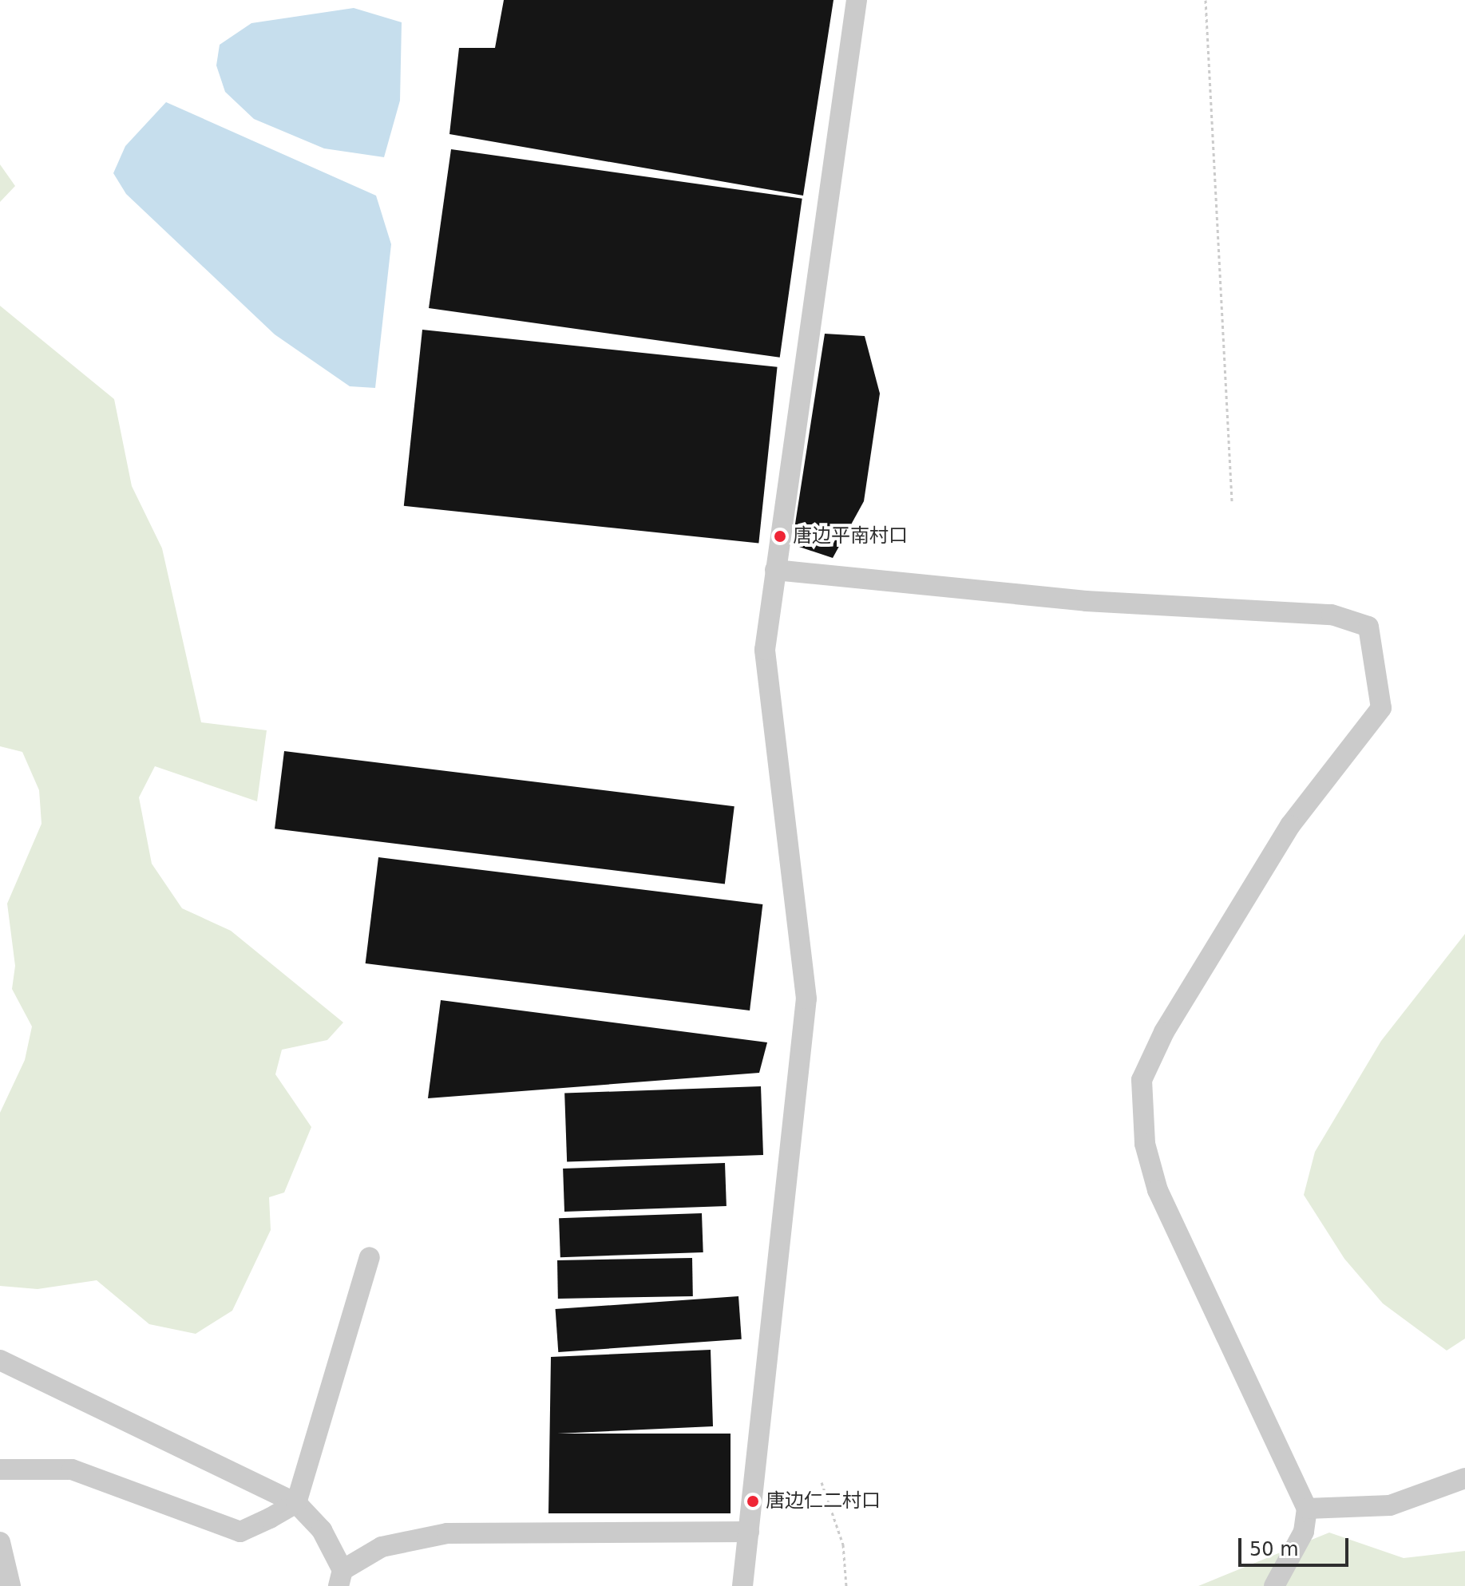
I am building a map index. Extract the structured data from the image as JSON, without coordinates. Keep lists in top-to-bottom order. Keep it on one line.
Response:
{"places":["唐边平南村口","唐边仁二村口"],"scale_bar":"50 m"}
